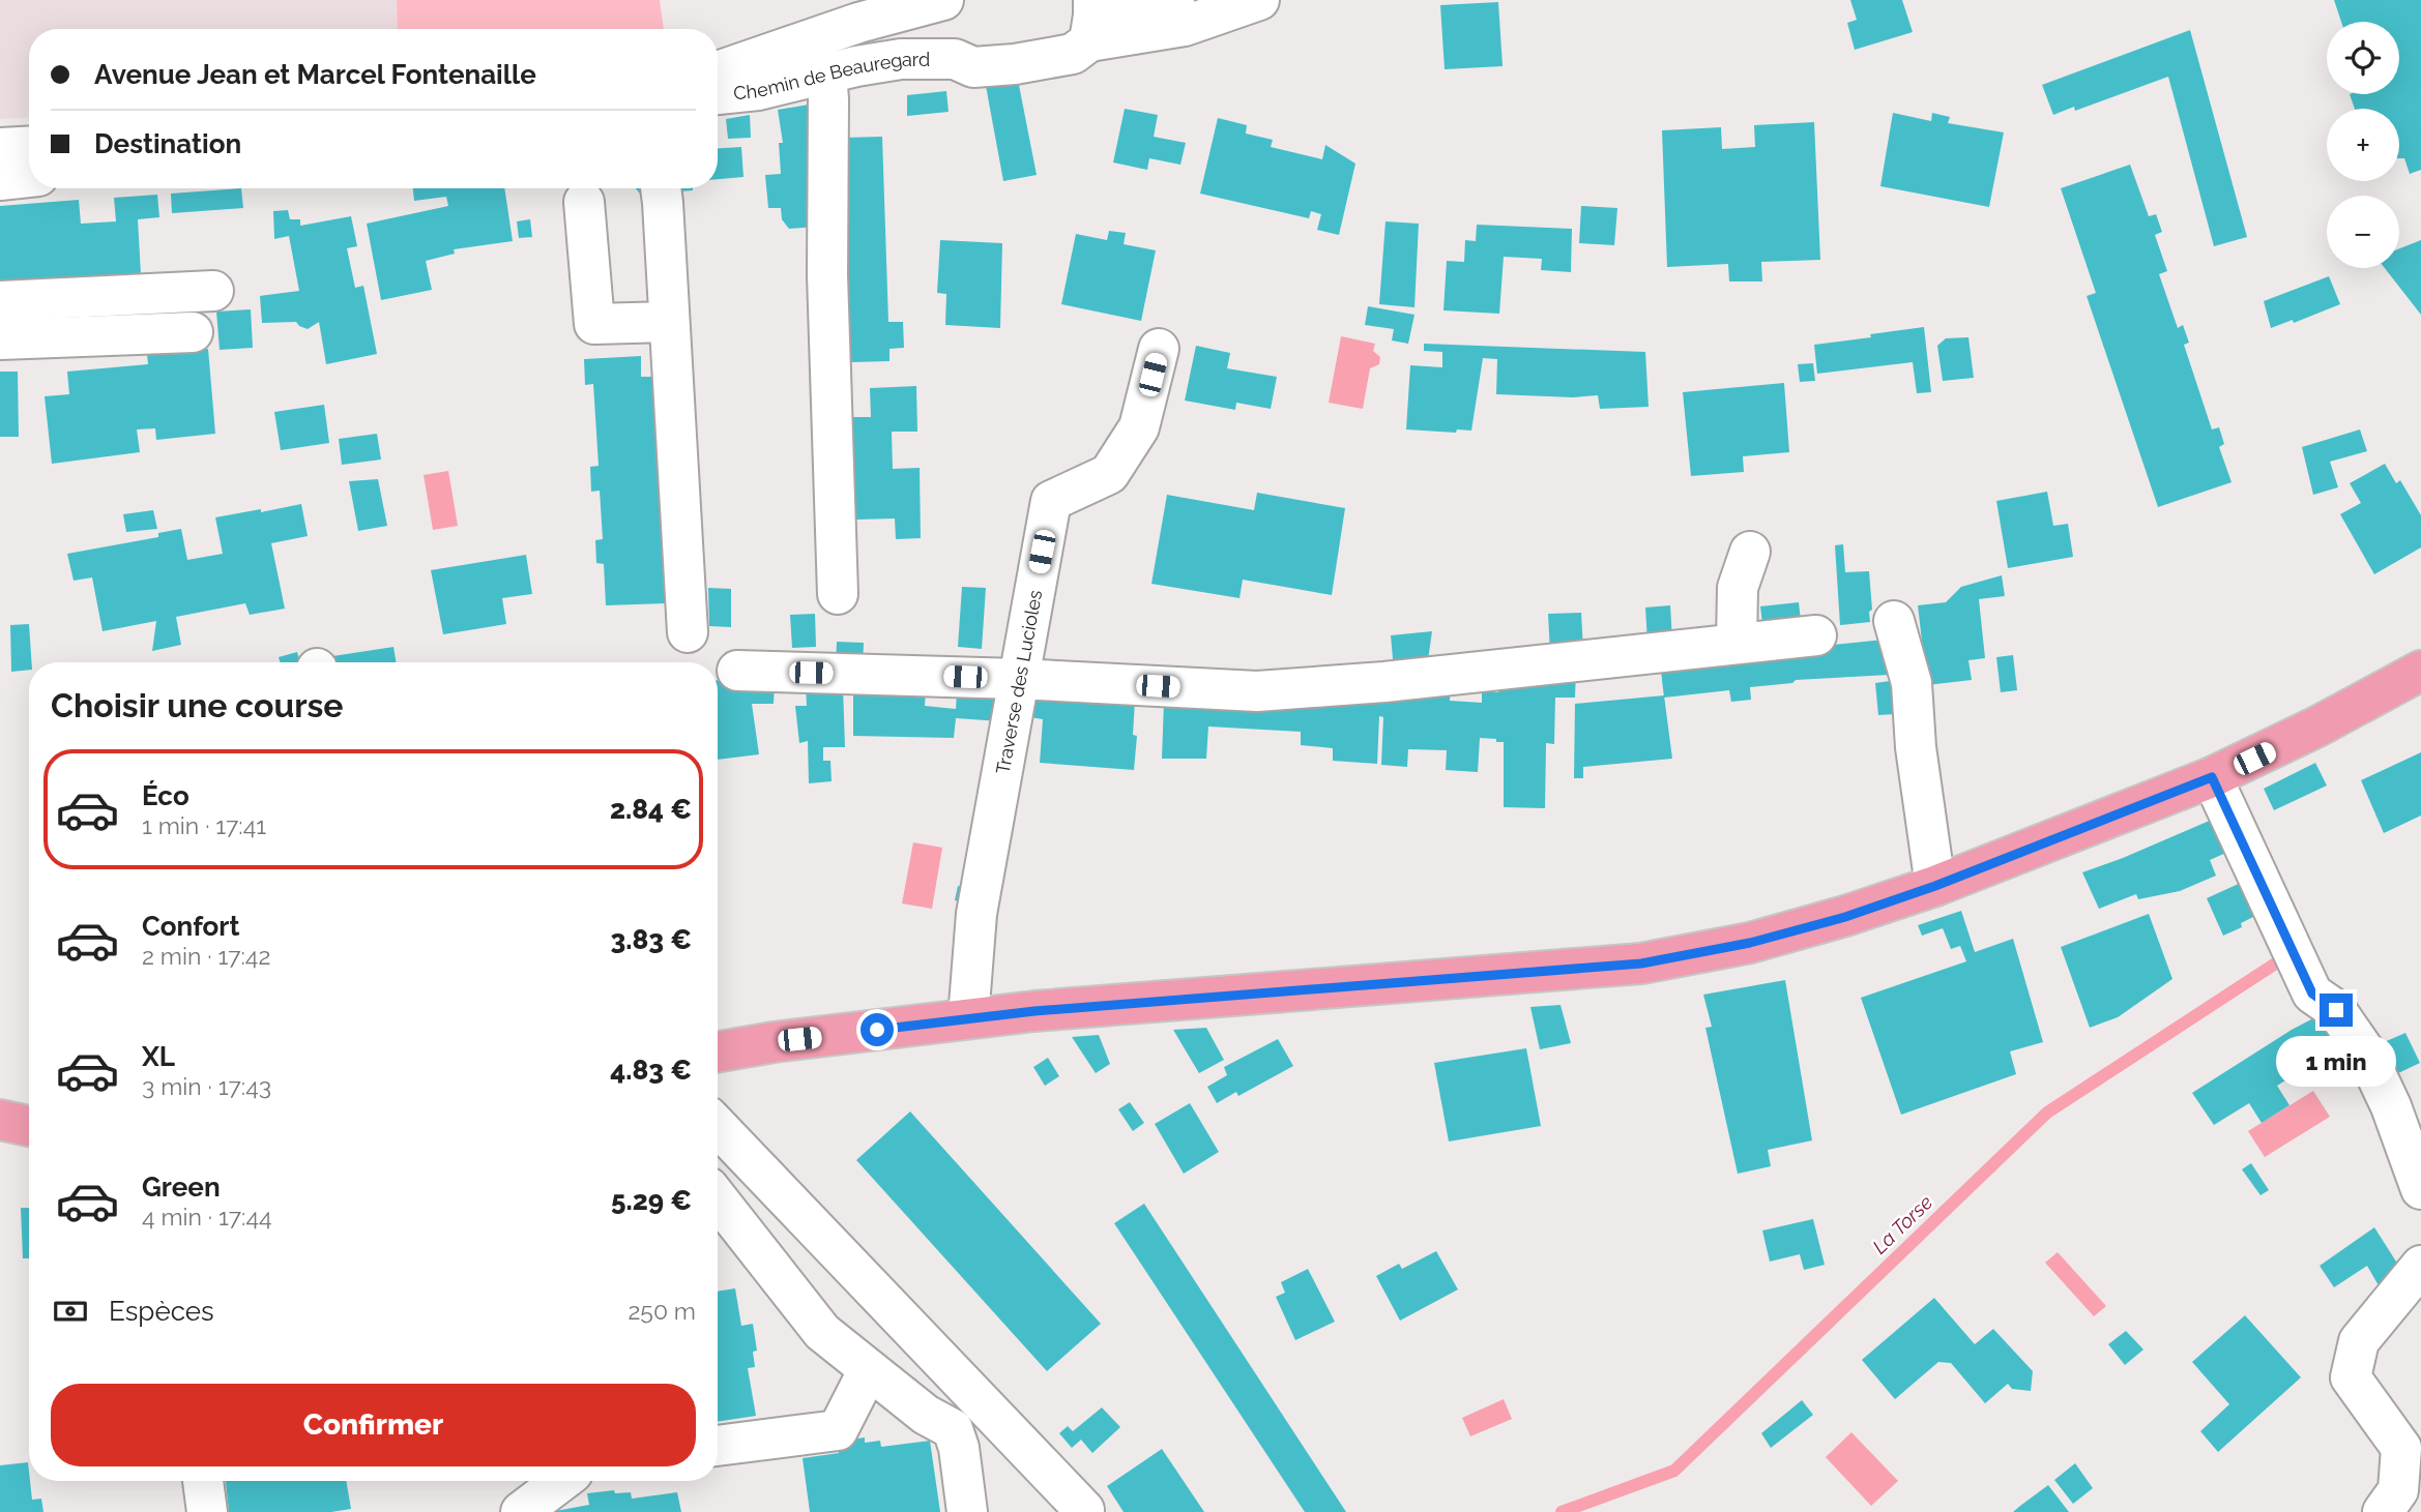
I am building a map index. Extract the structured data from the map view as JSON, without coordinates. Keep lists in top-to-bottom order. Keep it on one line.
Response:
{"streets":{"street":["Chemin de Beauregard","Traverse des Lucioles"]},"water":["La Torse"],"page":{"map_buttons":["+","−"],"banner":["Avenue Jean et Marcel Fontenaille","Destination"],"heading":"Choisir une course","list":[{"name":"Éco","note":"1 min · 17:41","value":"2.84 €"},{"name":"Confort","note":"2 min · 17:42","value":"3.83 €"},{"name":"XL","note":"3 min · 17:43","value":"4.83 €"},{"name":"Green","note":"4 min · 17:44","value":"5.29 €"}],"bubble":"1 min","pay":["Espèces","250 m"],"buttons":"Confirmer"}}
